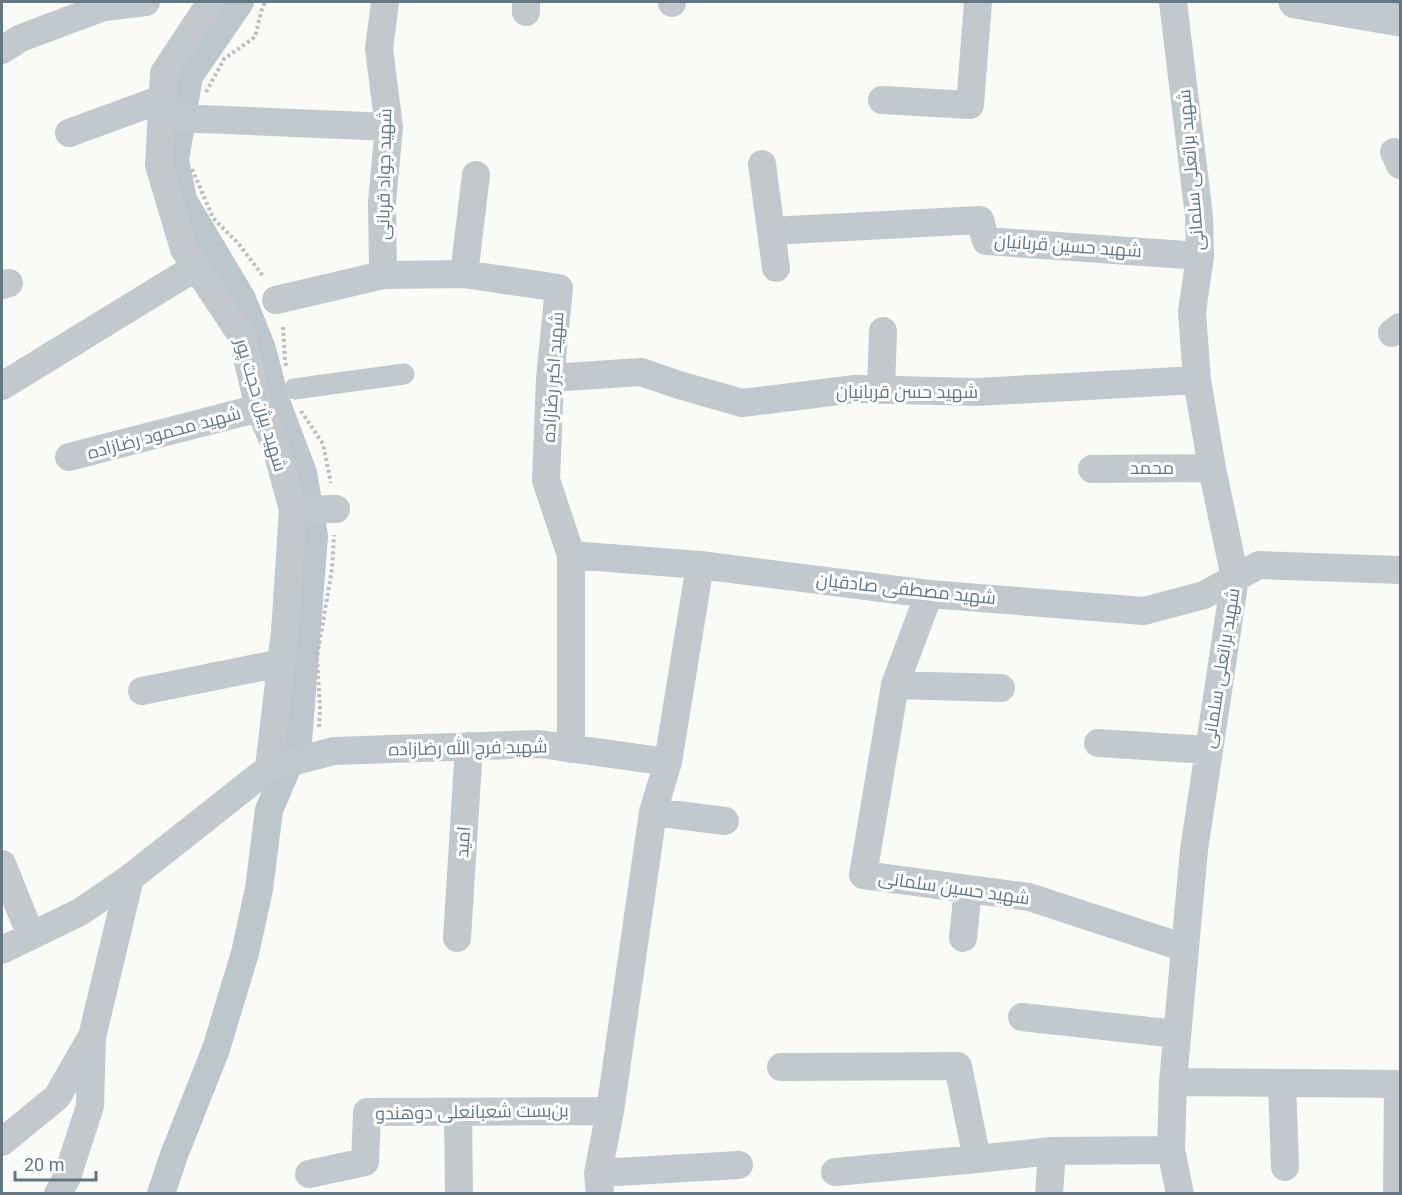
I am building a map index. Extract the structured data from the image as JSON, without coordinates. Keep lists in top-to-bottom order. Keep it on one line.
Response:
{"streets":{"street":["شهید براتعلی سلمانی","شهید جواد قربانی","شهید حسین قربانیان","شهید اکبر رضازاده","شهید حسن قربانیان","شهید بیژن حجت پور","شهید محمود رضازاده","محمد","شهید مصطفی صادقیان","شهید فرج الله رضازاده","امید","شهید حسین سلمانی","بن‌بست شعبانعلی دوهندو"]},"crossings":[["شهید براتعلی سلمانی","شهید حسین قربانیان"],["شهید براتعلی سلمانی","شهید حسن قربانیان"],["شهید براتعلی سلمانی","محمد"],["شهید براتعلی سلمانی","شهید مصطفی صادقیان"],["شهید براتعلی سلمانی","شهید حسین سلمانی"],["شهید جواد قربانی","شهید اکبر رضازاده"],["شهید اکبر رضازاده","شهید حسن قربانیان"],["شهید اکبر رضازاده","شهید مصطفی صادقیان"],["شهید اکبر رضازاده","شهید فرج الله رضازاده"],["شهید بیژن حجت پور","شهید محمود رضازاده"],["شهید بیژن حجت پور","شهید فرج الله رضازاده"],["شهید مصطفی صادقیان","شهید حسین سلمانی"],["شهید فرج الله رضازاده","امید"]],"scale_bar":"20 m"}
